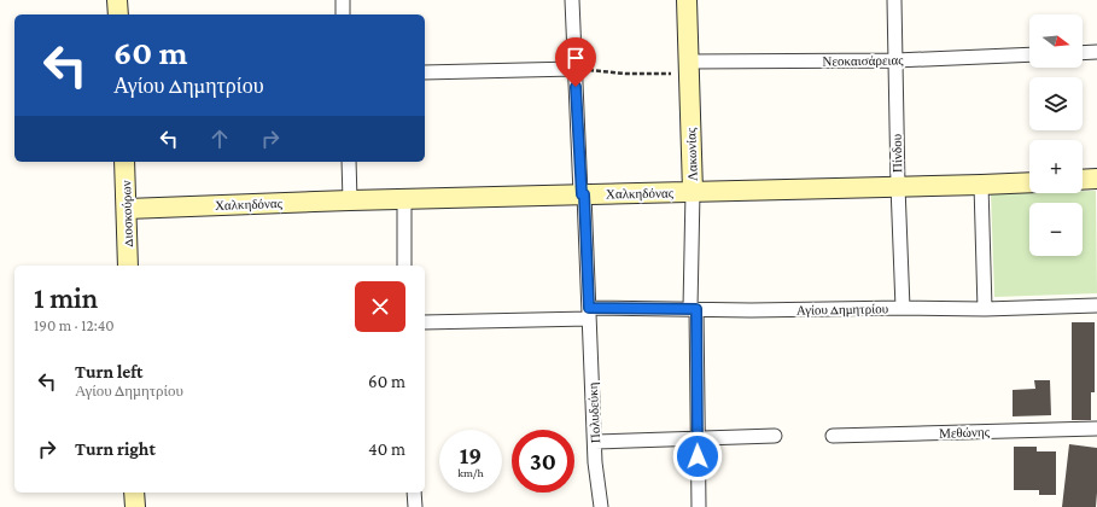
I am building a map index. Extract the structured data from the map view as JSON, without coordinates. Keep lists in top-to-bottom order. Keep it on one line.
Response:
{"streets":{"street":["Νεοκαισάρειας","Πίνδου","Λακωνίας","Χαλκηδόνας","Διοσκούρων","Αγίου Δημητρίου","Πολυδεύκη","Μεθώνης"]},"crossings":[["Νεοκαισάρειας","Πίνδου"],["Νεοκαισάρειας","Λακωνίας"],["Πίνδου","Χαλκηδόνας"],["Πίνδου","Αγίου Δημητρίου"],["Λακωνίας","Χαλκηδόνας"],["Λακωνίας","Αγίου Δημητρίου"],["Χαλκηδόνας","Διοσκούρων"],["Χαλκηδόνας","Πολυδεύκη"],["Αγίου Δημητρίου","Πολυδεύκη"]],"north":"right","page":{"map_buttons":["+","−"],"turn":["60 m","Αγίου Δημητρίου"],"heading":["1 min","190 m · 12:40"],"list":[{"name":"Turn left","note":"Αγίου Δημητρίου","value":"60 m"},{"name":"Turn right","value":"40 m"}],"speed":"19 km/h","limit":"30"}}
